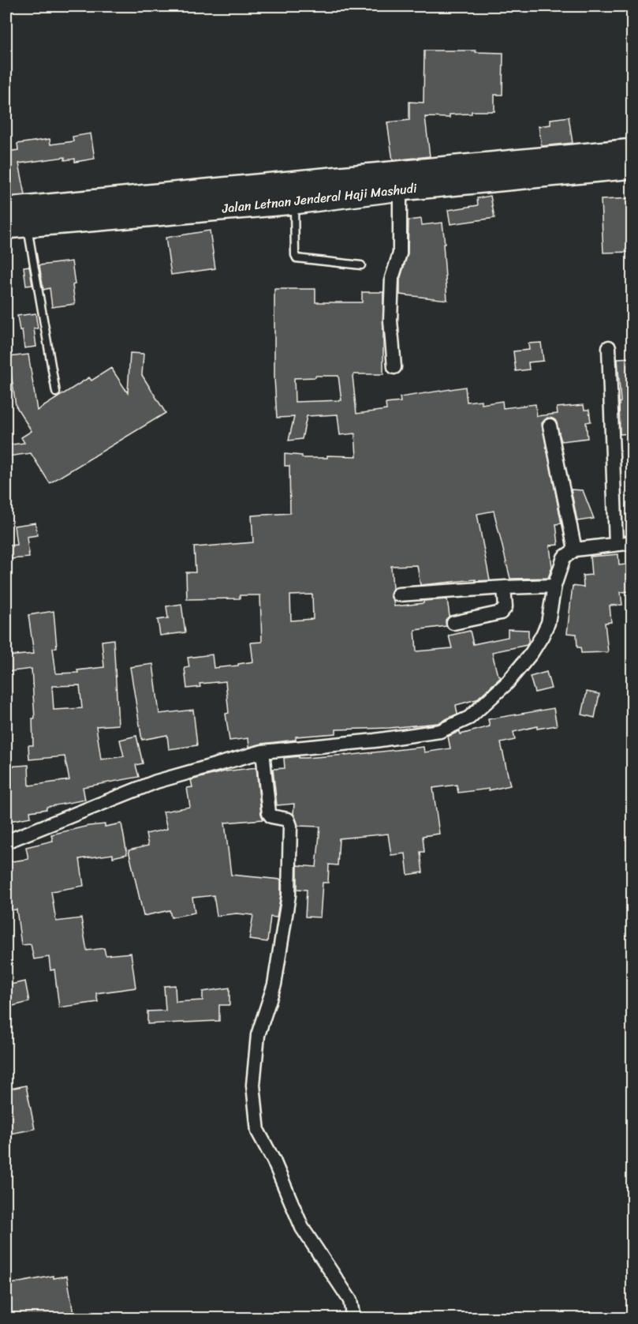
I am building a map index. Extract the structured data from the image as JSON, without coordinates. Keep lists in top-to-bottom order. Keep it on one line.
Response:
{"streets":{"main road":["Jalan Letnan Jenderal Haji Mashudi"]}}
